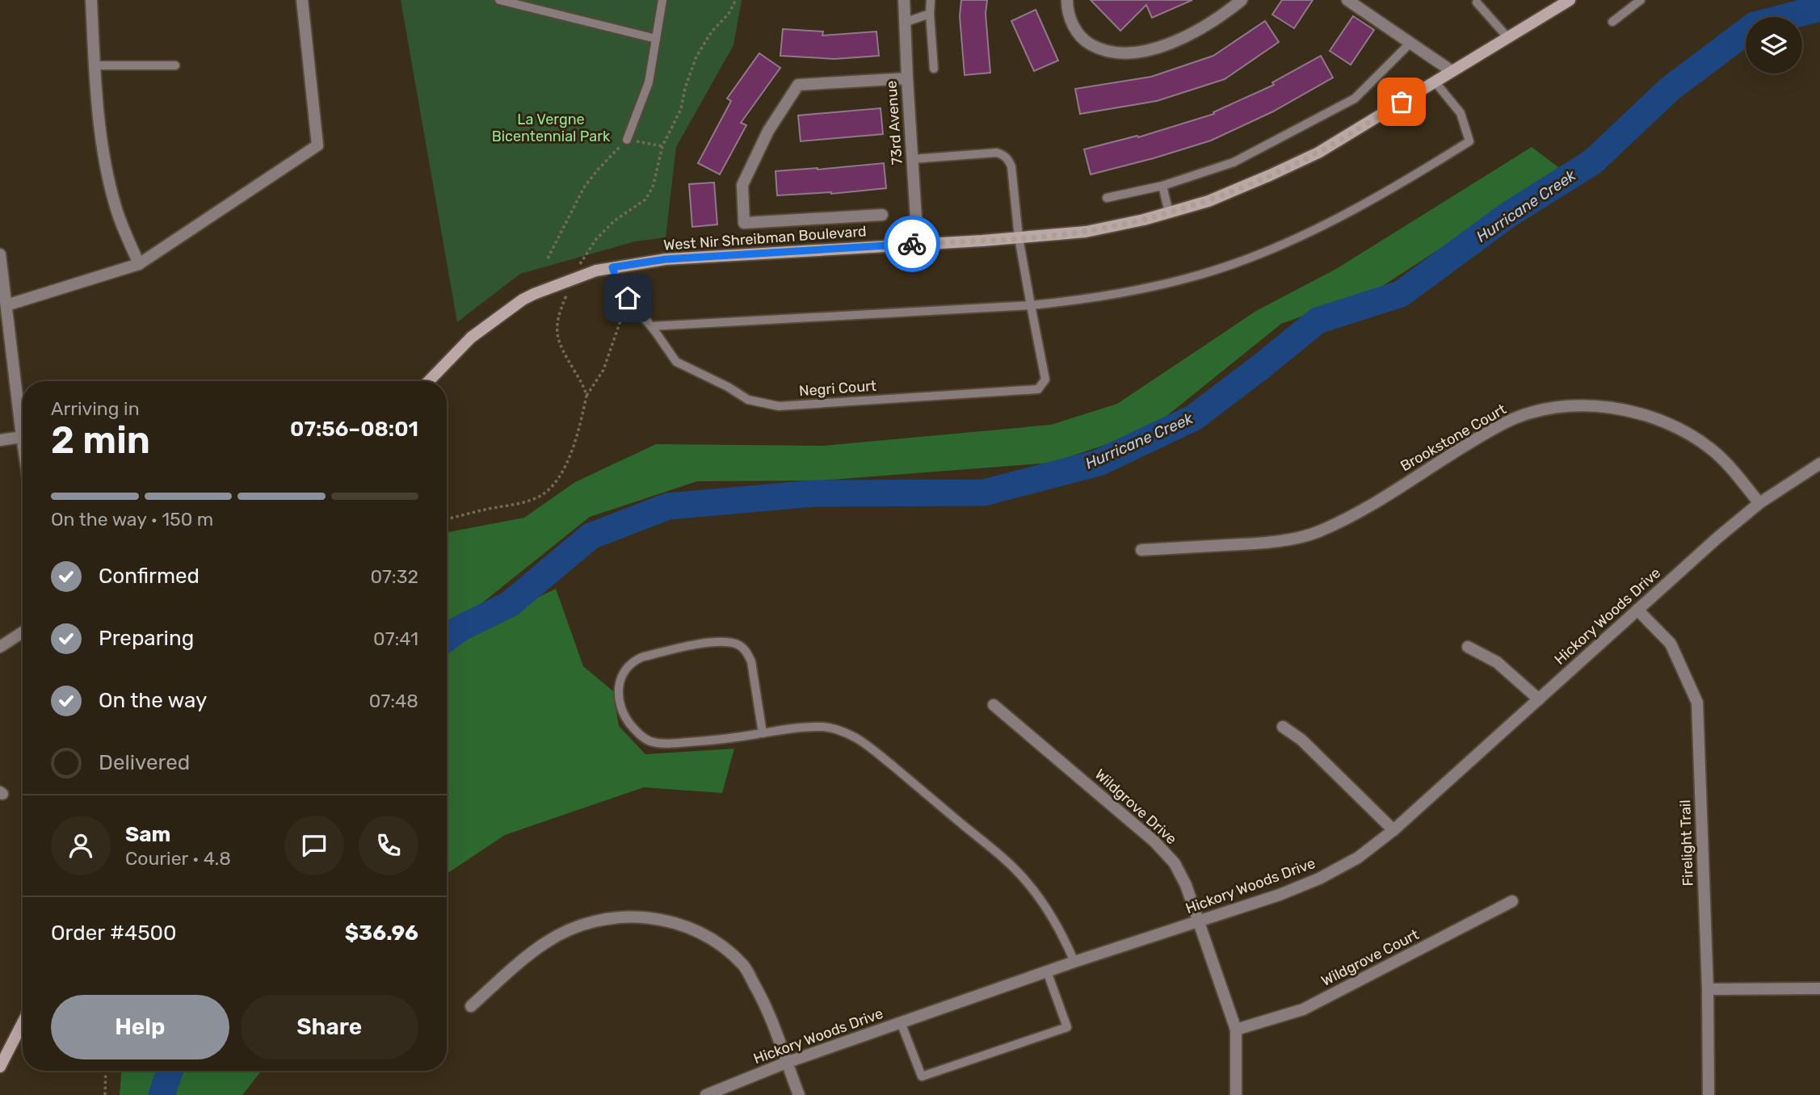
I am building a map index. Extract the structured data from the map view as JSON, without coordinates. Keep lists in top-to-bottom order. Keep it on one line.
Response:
{"streets":{"main road":["West Nir Shreibman Boulevard"],"street":["73rd Avenue","Brookstone Court","Hickory Woods Drive","Wildgrove Drive","Firelight Trail","Wildgrove Court"],"lane":["Negri Court"]},"crossings":[["73rd Avenue","West Nir Shreibman Boulevard"],["73rd Avenue","Negri Court"],["West Nir Shreibman Boulevard","Negri Court"],["Brookstone Court","Hickory Woods Drive"],["Hickory Woods Drive","Wildgrove Drive"],["Hickory Woods Drive","Firelight Trail"],["Wildgrove Drive","Wildgrove Court"]],"water":["Hurricane Creek"],"parks":["La Vergne Bicentennial Park"],"page":{"heading":["2 min","Arriving in","07:56–08:01"],"panel":["Sam","Courier · 4.8","Order #4500","$36.96"],"bar":"On the way · 150 m","list":[["Confirmed","07:32"],["Preparing","07:41"],["On the way","07:48"],"Delivered"],"buttons":["Help","Share"]}}
